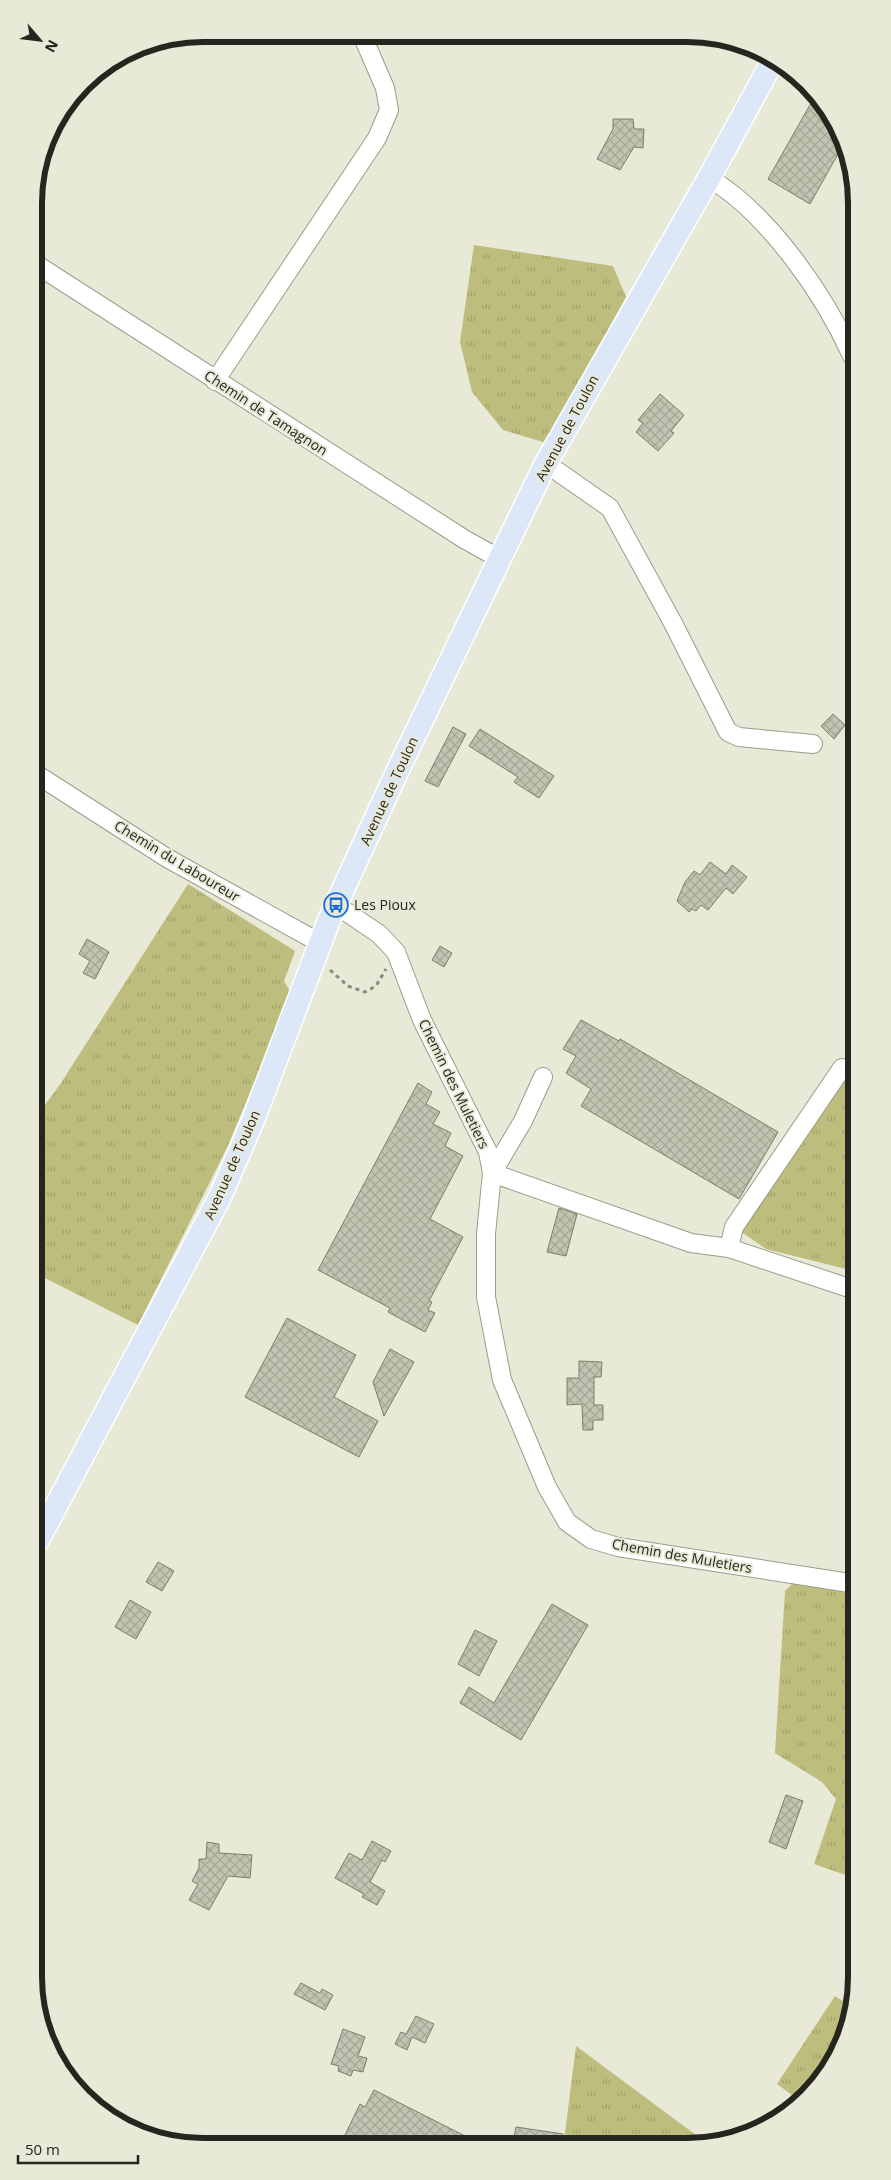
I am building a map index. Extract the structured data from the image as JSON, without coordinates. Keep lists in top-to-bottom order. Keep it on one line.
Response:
{"streets":{"main road":["Avenue de Toulon"],"street":["Chemin de Tamagnon","Chemin du Laboureur","Chemin des Muletiers"]},"crossings":[["Chemin de Tamagnon","Avenue de Toulon"],["Avenue de Toulon","Chemin du Laboureur"],["Avenue de Toulon","Chemin des Muletiers"]],"places":{"bus stop":["Les Pioux"]},"scale_bar":"50 m","north":"bottom right"}
